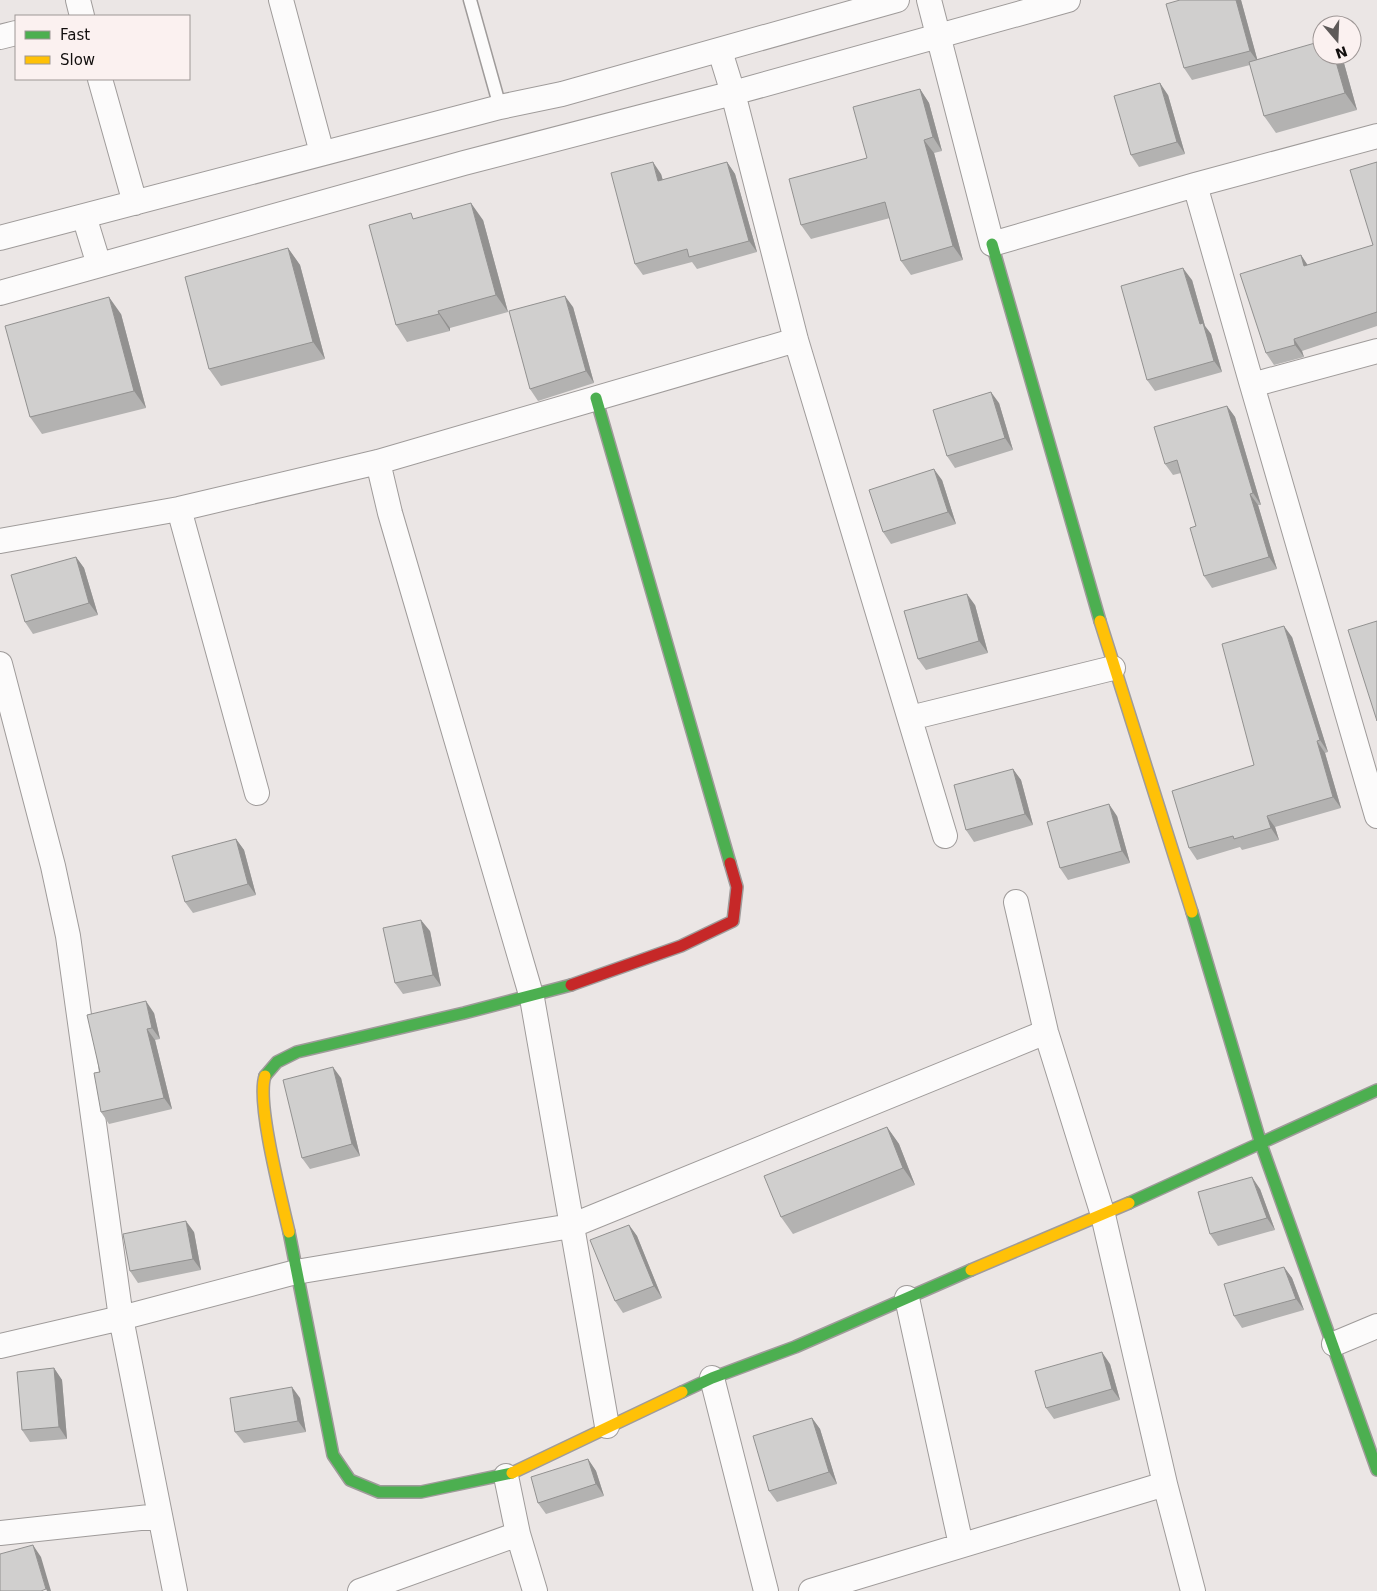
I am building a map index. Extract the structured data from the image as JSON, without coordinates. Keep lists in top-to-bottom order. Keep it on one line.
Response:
{"legend":["Fast","Slow"],"north":"bottom"}
